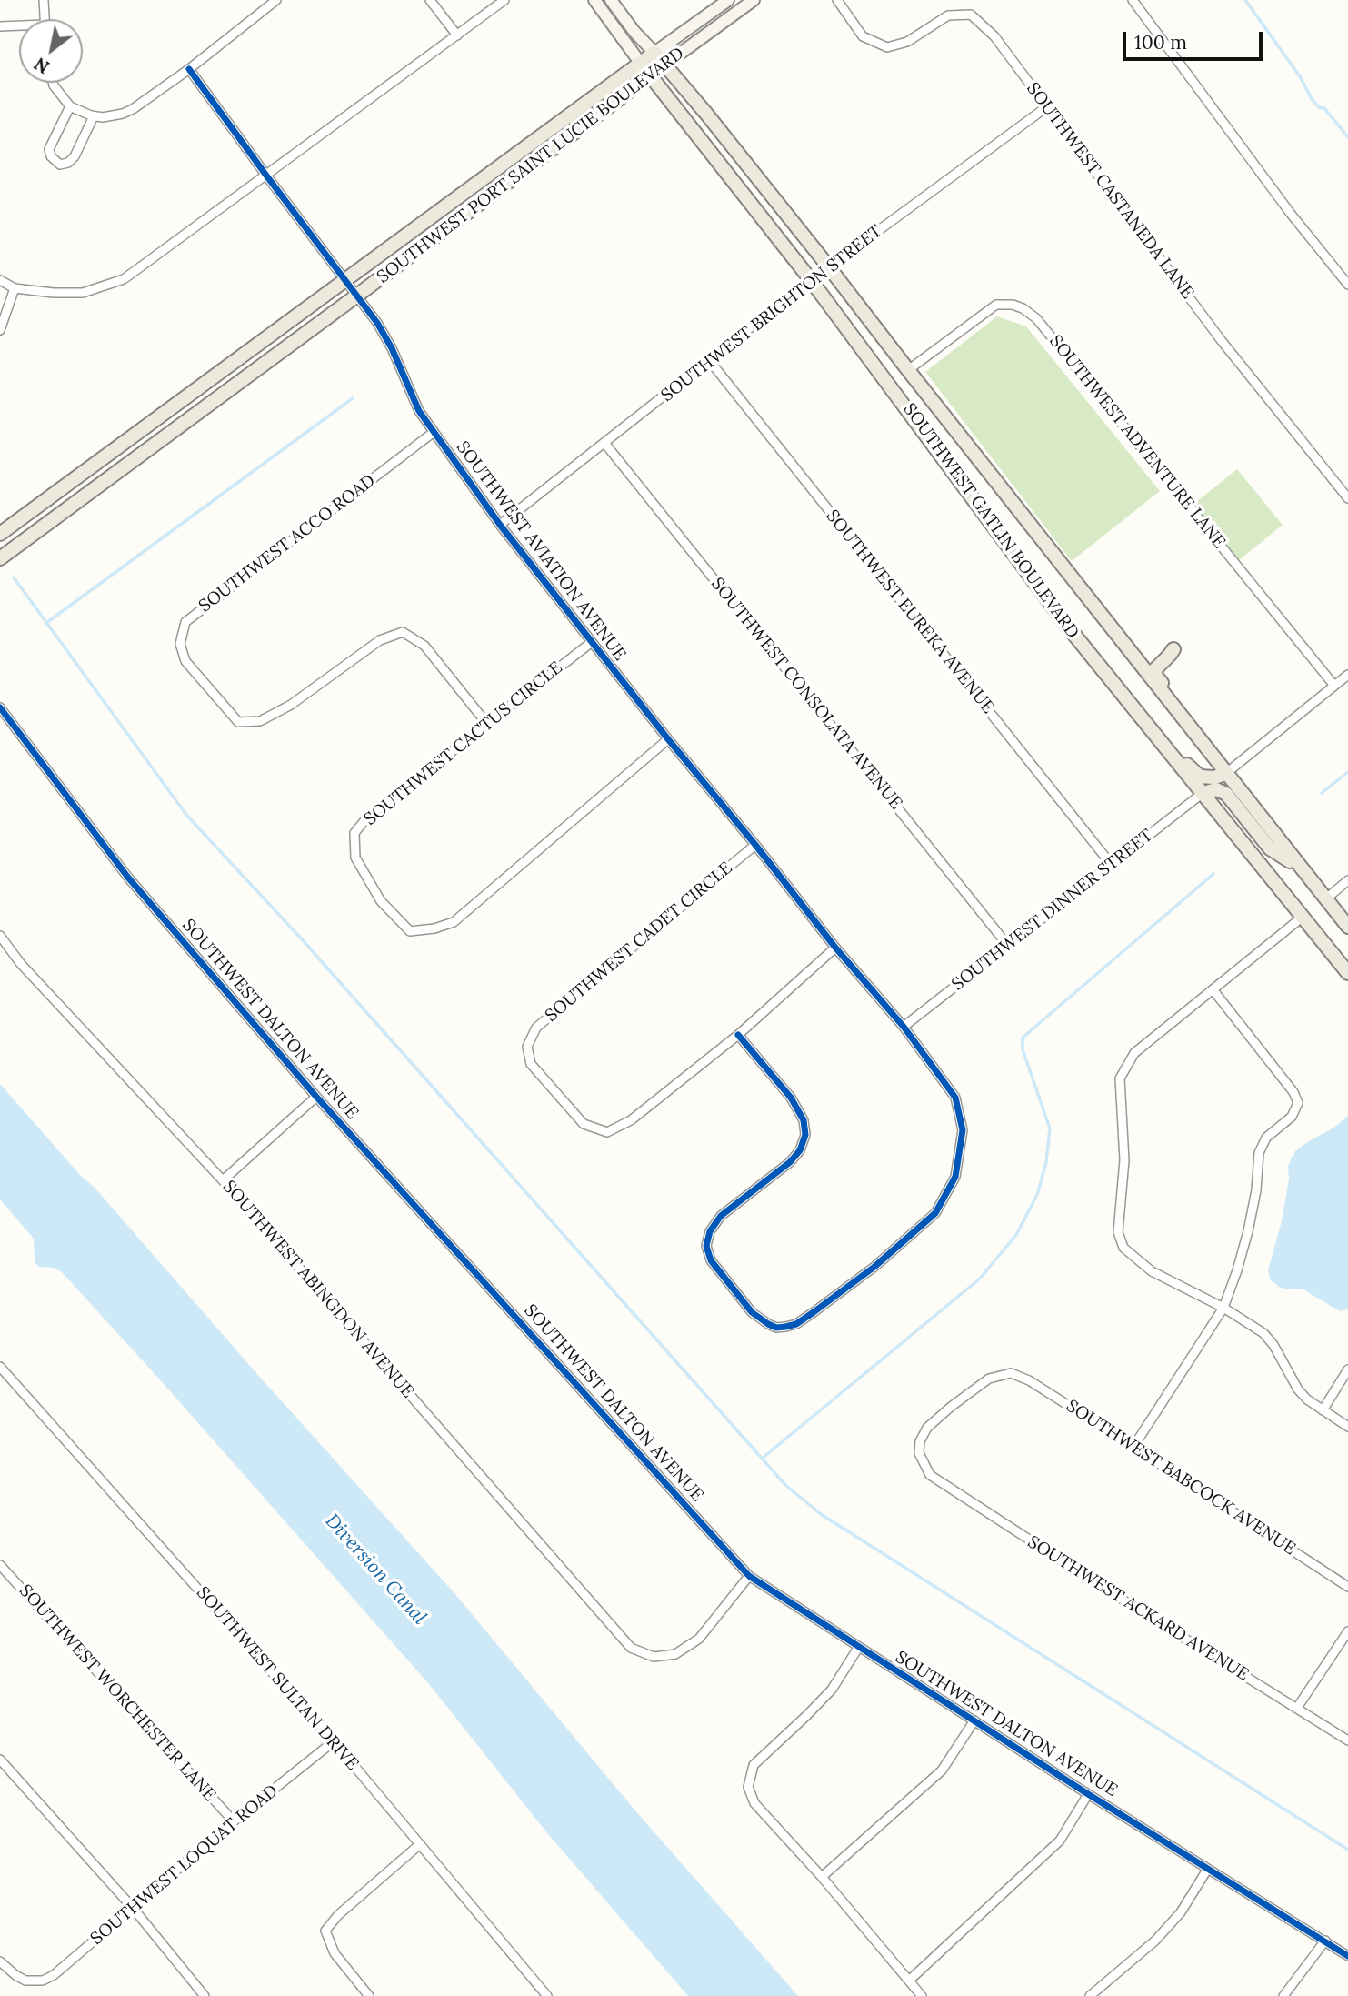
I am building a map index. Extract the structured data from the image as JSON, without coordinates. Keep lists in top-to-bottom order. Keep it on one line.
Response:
{"streets":{"main road":["SOUTHWEST PORT SAINT LUCIE BOULEVARD","SOUTHWEST GATLIN BOULEVARD"],"street":["SOUTHWEST CASTANEDA LANE","SOUTHWEST BRIGHTON STREET","SOUTHWEST ADVENTURE LANE","SOUTHWEST ACCO ROAD","SOUTHWEST AVIATION AVENUE","SOUTHWEST EUREKA AVENUE","SOUTHWEST CONSOLATA AVENUE","SOUTHWEST CACTUS CIRCLE","SOUTHWEST DINNER STREET","SOUTHWEST CADET CIRCLE","SOUTHWEST DALTON AVENUE","SOUTHWEST ABINGDON AVENUE","SOUTHWEST BABCOCK AVENUE","SOUTHWEST ACKARD AVENUE","SOUTHWEST SULTAN DRIVE","SOUTHWEST WORCHESTER LANE","SOUTHWEST LOQUAT ROAD"]},"crossings":[["SOUTHWEST PORT SAINT LUCIE BOULEVARD","SOUTHWEST GATLIN BOULEVARD"],["SOUTHWEST PORT SAINT LUCIE BOULEVARD","SOUTHWEST AVIATION AVENUE"],["SOUTHWEST CASTANEDA LANE","SOUTHWEST BRIGHTON STREET"],["SOUTHWEST BRIGHTON STREET","SOUTHWEST GATLIN BOULEVARD"],["SOUTHWEST BRIGHTON STREET","SOUTHWEST AVIATION AVENUE"],["SOUTHWEST BRIGHTON STREET","SOUTHWEST EUREKA AVENUE"],["SOUTHWEST BRIGHTON STREET","SOUTHWEST CONSOLATA AVENUE"],["SOUTHWEST ADVENTURE LANE","SOUTHWEST GATLIN BOULEVARD"],["SOUTHWEST GATLIN BOULEVARD","SOUTHWEST DINNER STREET"],["SOUTHWEST ACCO ROAD","SOUTHWEST AVIATION AVENUE"],["SOUTHWEST ACCO ROAD","SOUTHWEST CACTUS CIRCLE"],["SOUTHWEST AVIATION AVENUE","SOUTHWEST CACTUS CIRCLE"],["SOUTHWEST AVIATION AVENUE","SOUTHWEST DINNER STREET"],["SOUTHWEST AVIATION AVENUE","SOUTHWEST CADET CIRCLE"],["SOUTHWEST EUREKA AVENUE","SOUTHWEST DINNER STREET"],["SOUTHWEST CONSOLATA AVENUE","SOUTHWEST DINNER STREET"],["SOUTHWEST DALTON AVENUE","SOUTHWEST ABINGDON AVENUE"],["SOUTHWEST BABCOCK AVENUE","SOUTHWEST ACKARD AVENUE"],["SOUTHWEST SULTAN DRIVE","SOUTHWEST LOQUAT ROAD"],["SOUTHWEST WORCHESTER LANE","SOUTHWEST LOQUAT ROAD"]],"water":["Diversion Canal"],"scale_bar":"100 m","north":"bottom left"}
